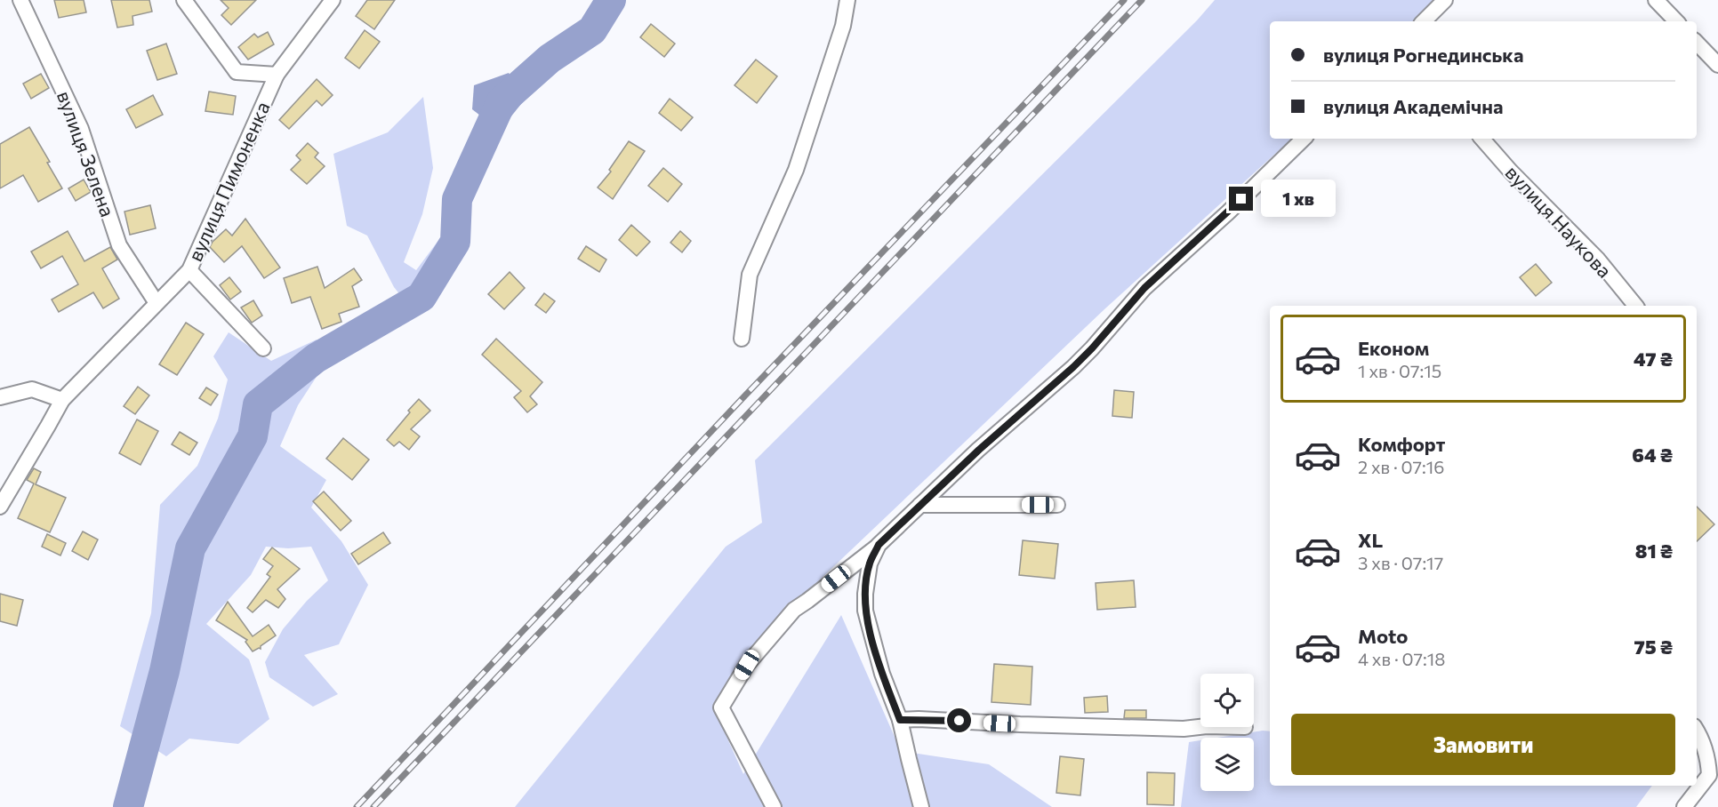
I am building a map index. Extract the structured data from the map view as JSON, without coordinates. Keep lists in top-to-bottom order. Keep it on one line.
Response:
{"streets":{"street":["вулиця Зелена","вулиця Пимоненка","вулиця Наукова"]},"crossings":[["вулиця Зелена","вулиця Пимоненка"]],"page":{"banner":["вулиця Рогнединська","вулиця Академічна"],"bubble":"1 хв","list":[{"name":"Економ","note":"1 хв · 07:15","value":"47 ₴"},{"name":"Комфорт","note":"2 хв · 07:16","value":"64 ₴"},{"name":"XL","note":"3 хв · 07:17","value":"81 ₴"},{"name":"Moto","note":"4 хв · 07:18","value":"75 ₴"}],"buttons":"Замовити"}}
